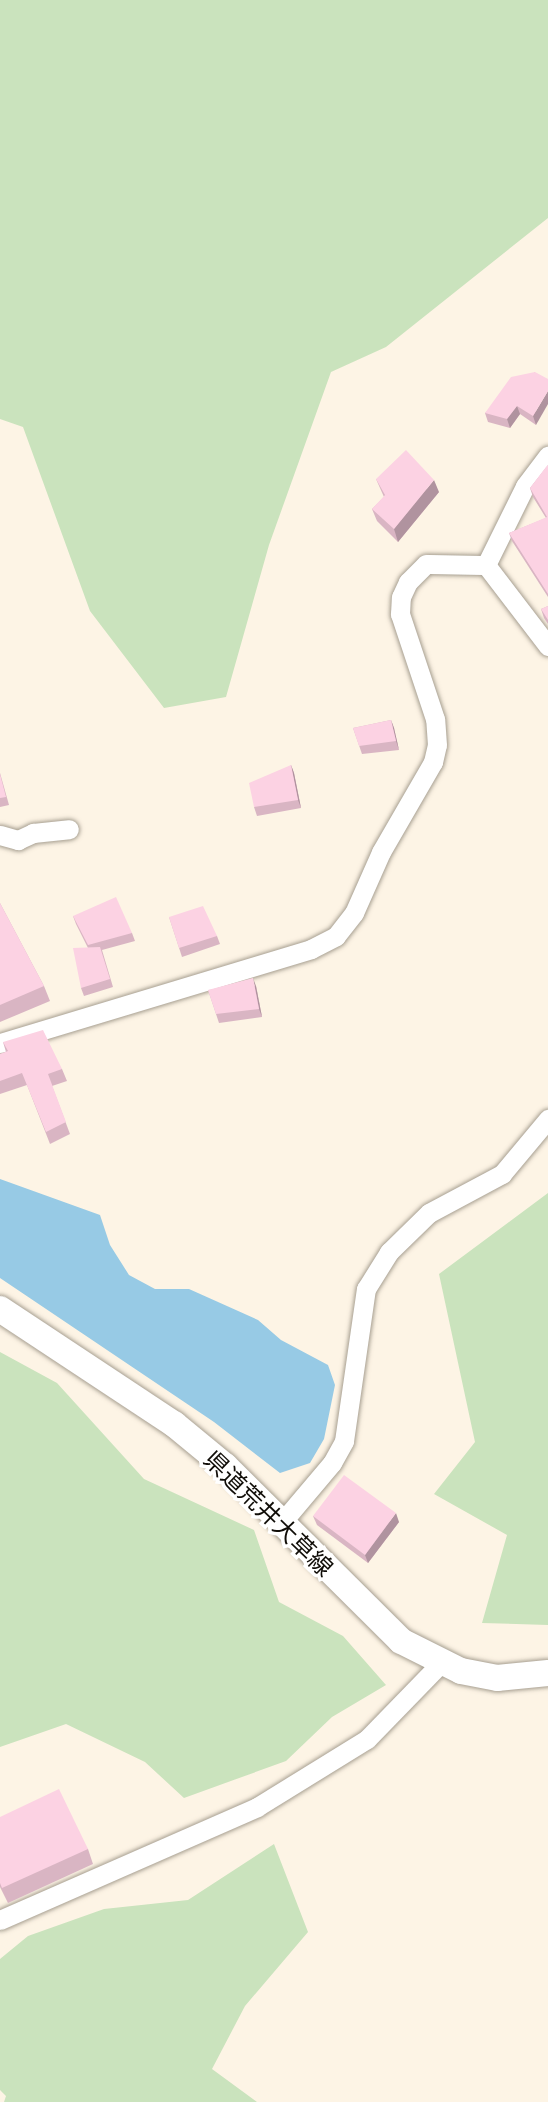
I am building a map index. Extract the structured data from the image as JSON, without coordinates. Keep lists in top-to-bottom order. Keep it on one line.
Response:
{"streets":{"main road":["県道荒井大草線"]}}
